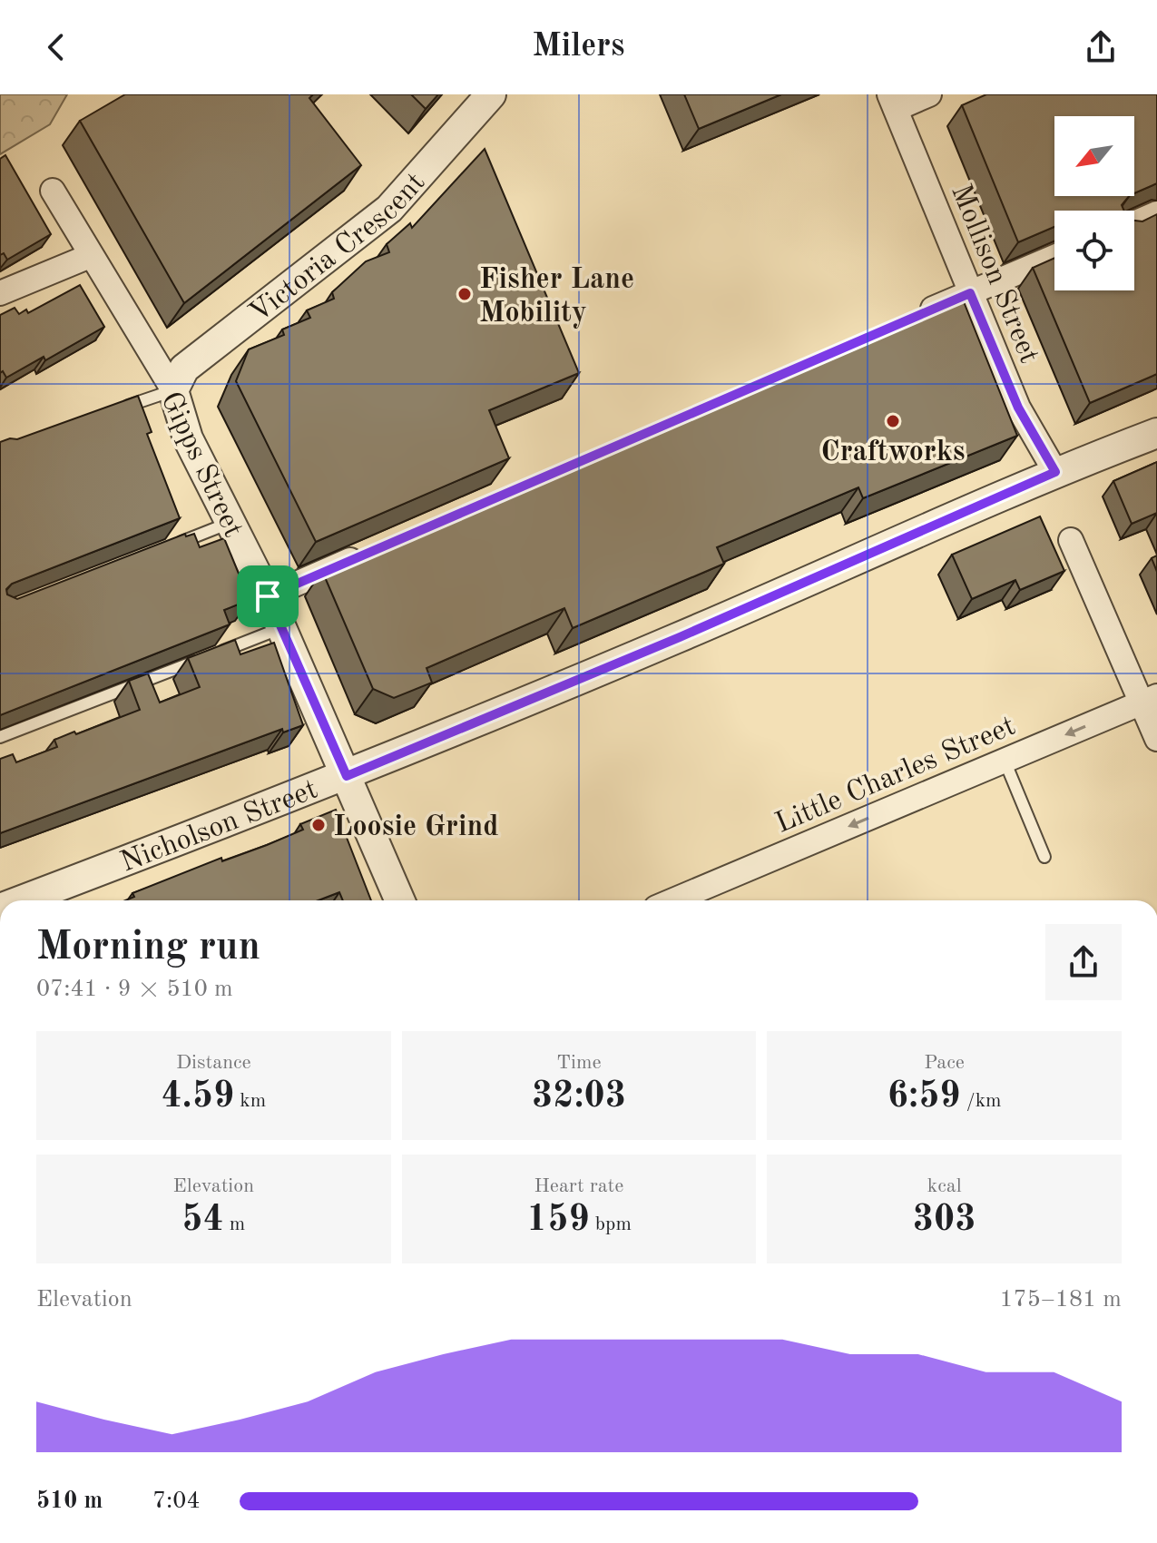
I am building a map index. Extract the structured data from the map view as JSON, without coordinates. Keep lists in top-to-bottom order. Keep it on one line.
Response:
{"streets":{"street":["Victoria Crescent","Mollison Street","Gipps Street","Little Charles Street","Nicholson Street"]},"crossings":[["Victoria Crescent","Gipps Street"],["Mollison Street","Nicholson Street"],["Gipps Street","Nicholson Street"]],"one_way":["Little Charles Street"],"places":["Fisher Lane Mobility","Craftworks","Loosie Grind"],"north":"bottom left","page":{"header":"Milers","heading":["Morning run","07:41 · 9 × 510 m"],"stats":[["Distance","4.59 km"],["Time","32:03"],["Pace","6:59 /km"],["Elevation","54 m"],["Heart rate","159 bpm"],["kcal","303"]],"chart":["Elevation","175–181 m"],"list":[{"name":"510 m","note":"7:04"}]}}
